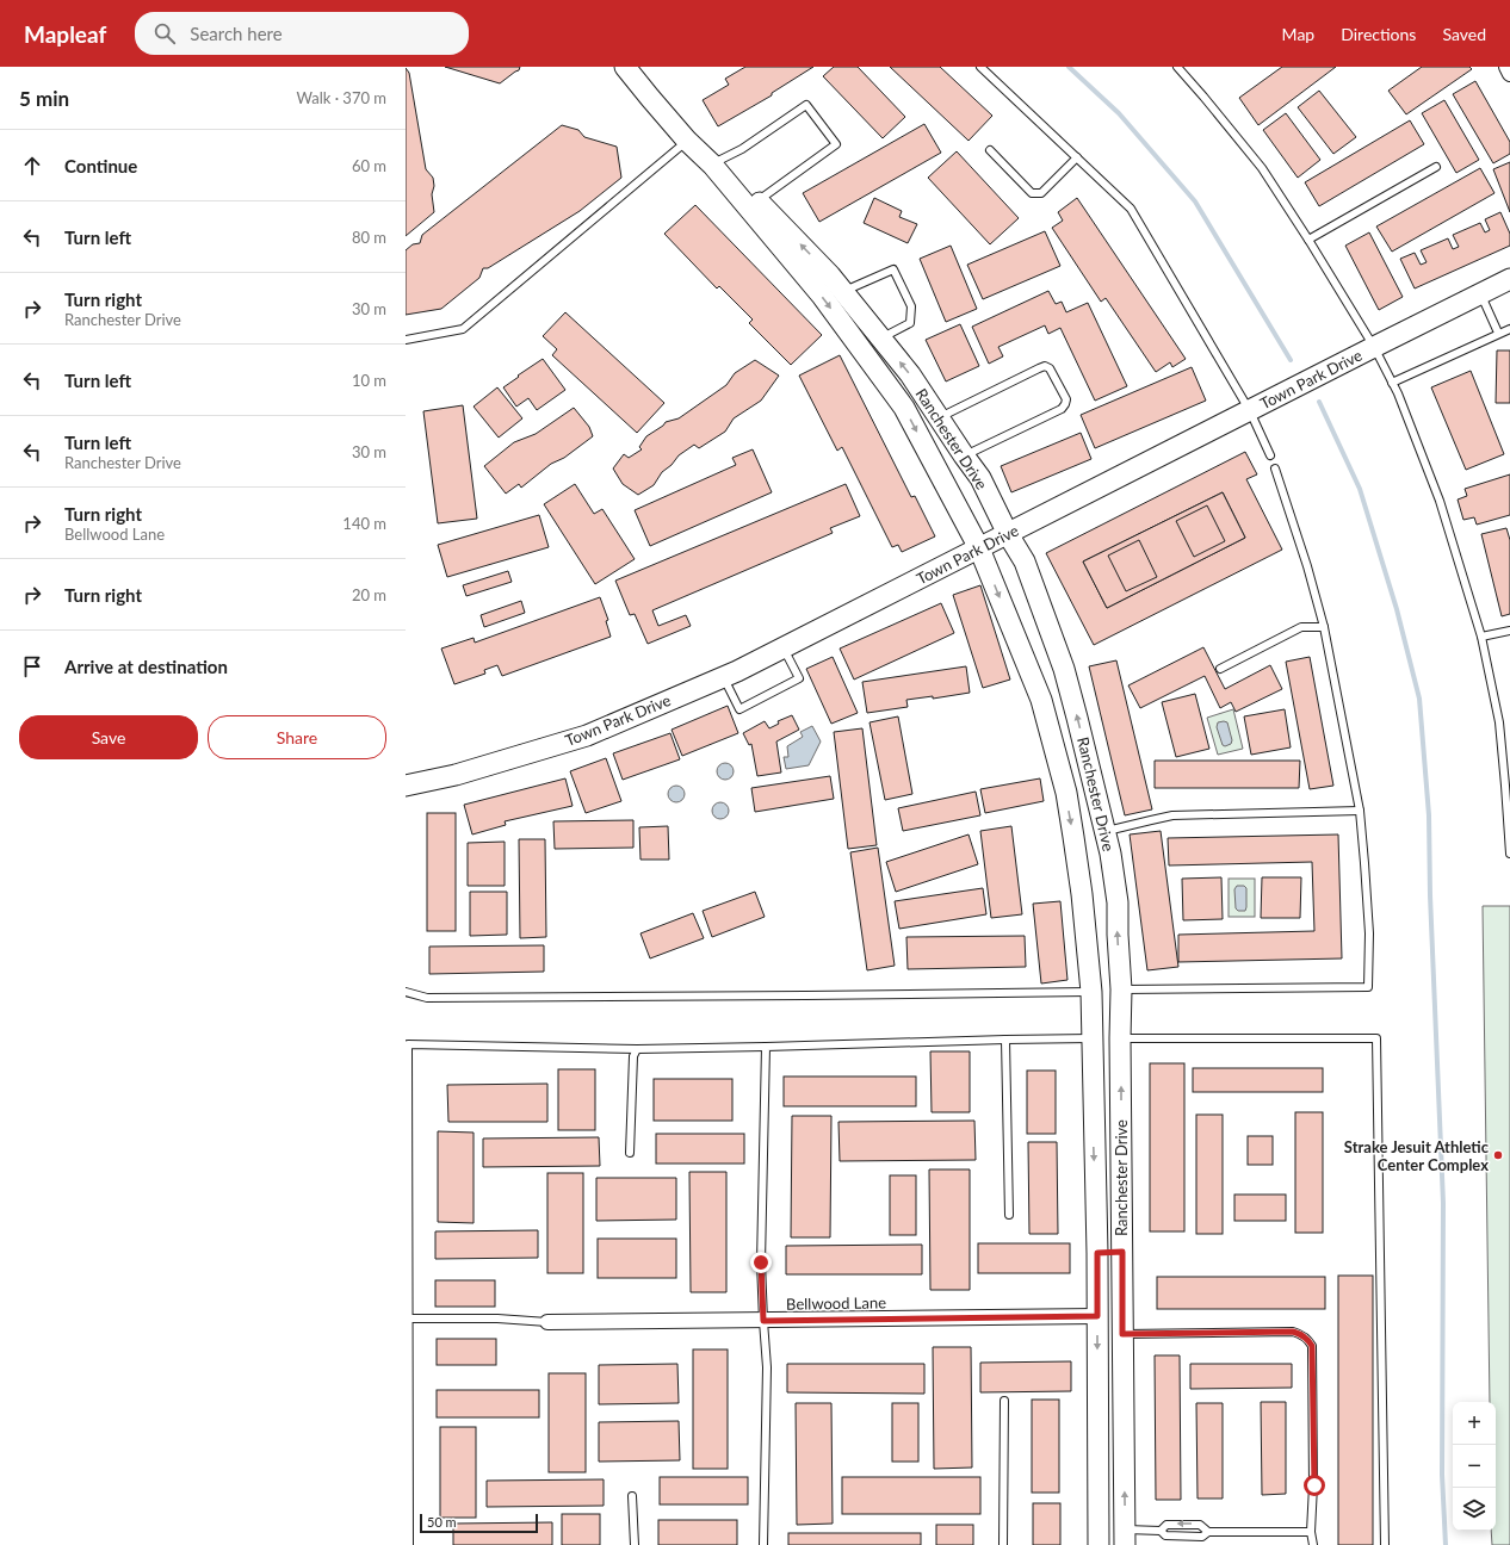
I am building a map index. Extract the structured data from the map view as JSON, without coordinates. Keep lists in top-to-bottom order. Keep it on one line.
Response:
{"streets":{"street":["Town Park Drive","Ranchester Drive","Bellwood Lane"]},"crossings":[["Town Park Drive","Ranchester Drive"],["Ranchester Drive","Bellwood Lane"]],"places":["Strake Jesuit Athletic Center Complex"],"scale_bar":"50 m","page":{"header":"Mapleaf","search":"Search here","nav":["Map","Directions","Saved"],"heading":["5 min","Walk · 370 m"],"list":[["Continue","60 m"],["Turn left","80 m"],["Turn right","Ranchester Drive","30 m"],["Turn left","10 m"],["Turn left","Ranchester Drive","30 m"],["Turn right","Bellwood Lane","140 m"],["Turn right","20 m"],"Arrive at destination"],"buttons":["Save","Share"],"map_buttons":["+","−"],"scale":"50 m"}}
